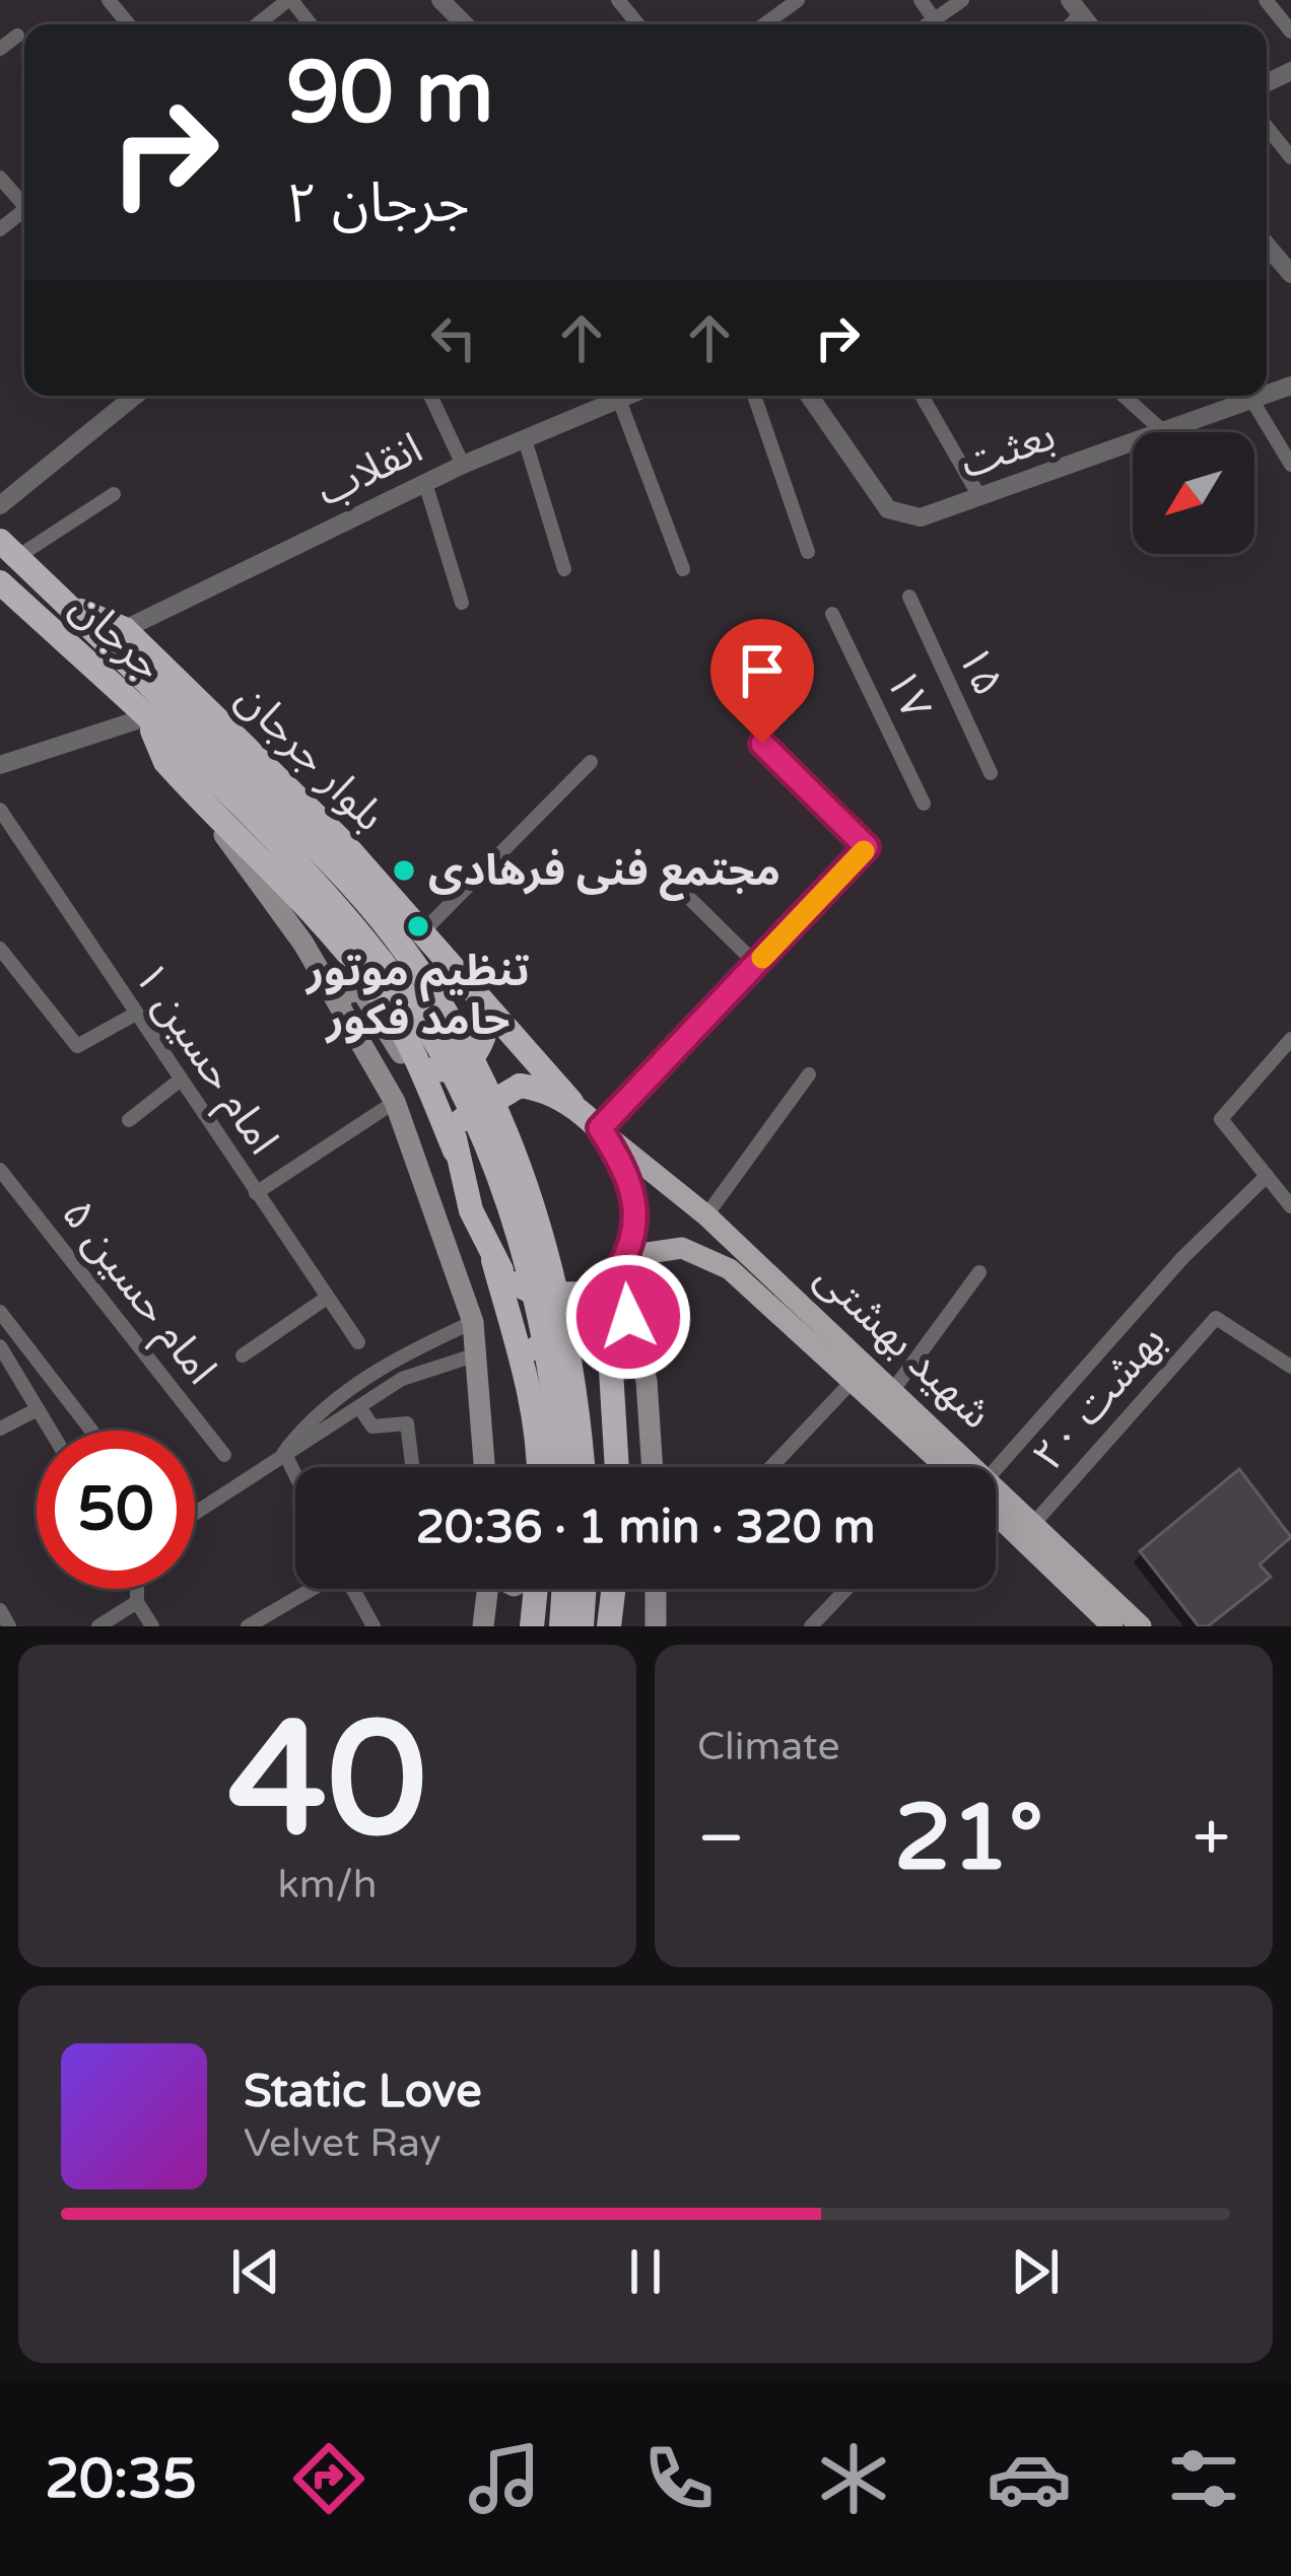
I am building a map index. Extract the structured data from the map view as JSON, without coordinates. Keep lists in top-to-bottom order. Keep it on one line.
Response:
{"streets":{"highway":["جرجان","بلوار جرجان"],"main road":["شهید بهشتی"],"street":["بعثت","انقلاب","۱۵","۱۷","امام حسین ۱","امام حسین ۵","بهشت ۲۰"]},"crossings":[["انقلاب","بلوار جرجان"],["جرجان","بلوار جرجان"],["بلوار جرجان","شهید بهشتی"],["شهید بهشتی","بهشت ۲۰"]],"places":["مجتمع فنی فرهادی","تنظیم موتور حامد فکور"],"north":"bottom left","page":{"turn":["90 m","جرجان ۲"],"limit":"50","trip":"20:36 · 1 min · 320 m","tile":[["40","km/h"],"Climate"],"heat":["−","21°","+"],"song":["Static Love","Velvet Ray"],"tabs":"20:35"}}
